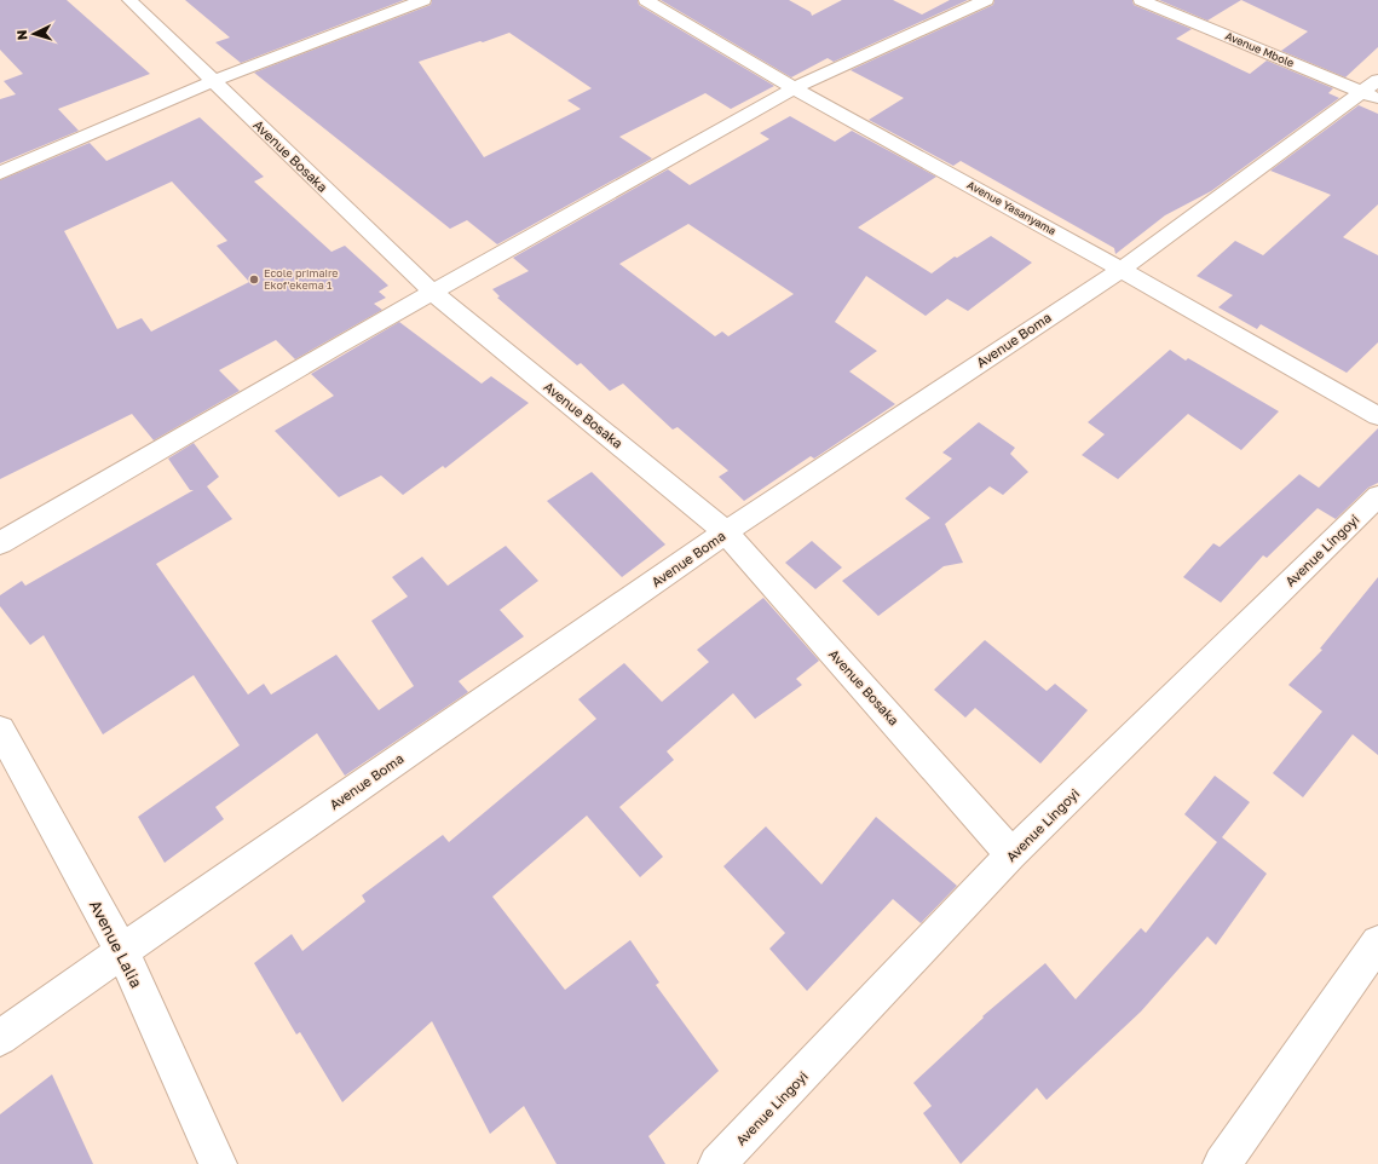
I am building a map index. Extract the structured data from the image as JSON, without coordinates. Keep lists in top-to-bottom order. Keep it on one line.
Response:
{"streets":{"street":["Avenue Mbole","Avenue Bosaka","Avenue Yasanyama","Avenue Boma","Avenue Lingoyi","Avenue Lalia"]},"crossings":[["Avenue Mbole","Avenue Boma"],["Avenue Bosaka","Avenue Boma"],["Avenue Bosaka","Avenue Lingoyi"],["Avenue Yasanyama","Avenue Boma"],["Avenue Boma","Avenue Lalia"]],"places":["Ecole primaire Ekof'ekema 1"],"north":"left"}
